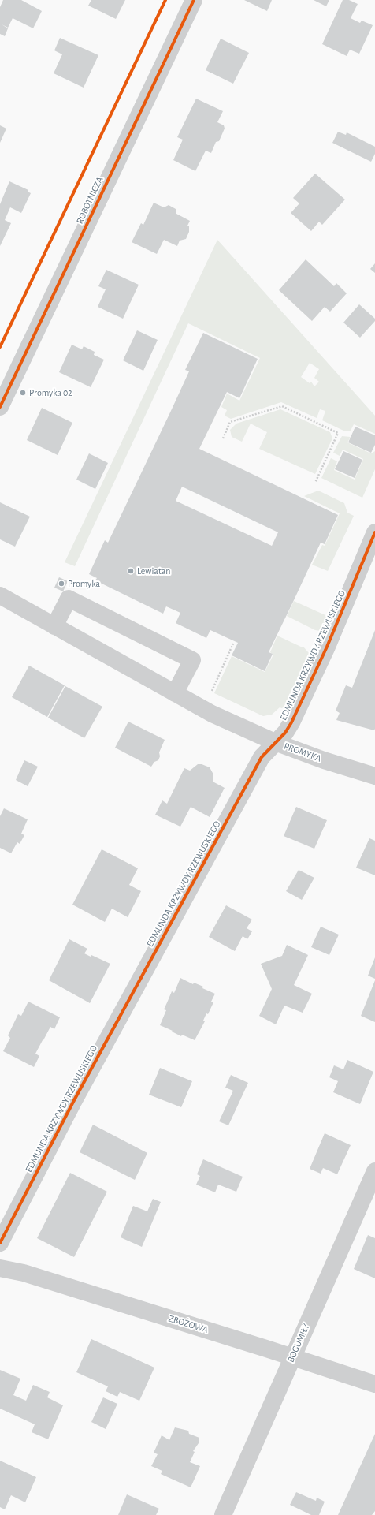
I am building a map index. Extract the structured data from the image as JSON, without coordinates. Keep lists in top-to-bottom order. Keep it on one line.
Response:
{"streets":{"street":["ROBOTNICZA","EDMUNDA KRZYWDY RZEWUSKIEGO","PROMYKA","ZBOŻOWA","BOGUMIŁY"]},"crossings":[["EDMUNDA KRZYWDY RZEWUSKIEGO","PROMYKA"],["ZBOŻOWA","BOGUMIŁY"]],"places":["Promyka 02","Lewiatan","Promyka"]}
